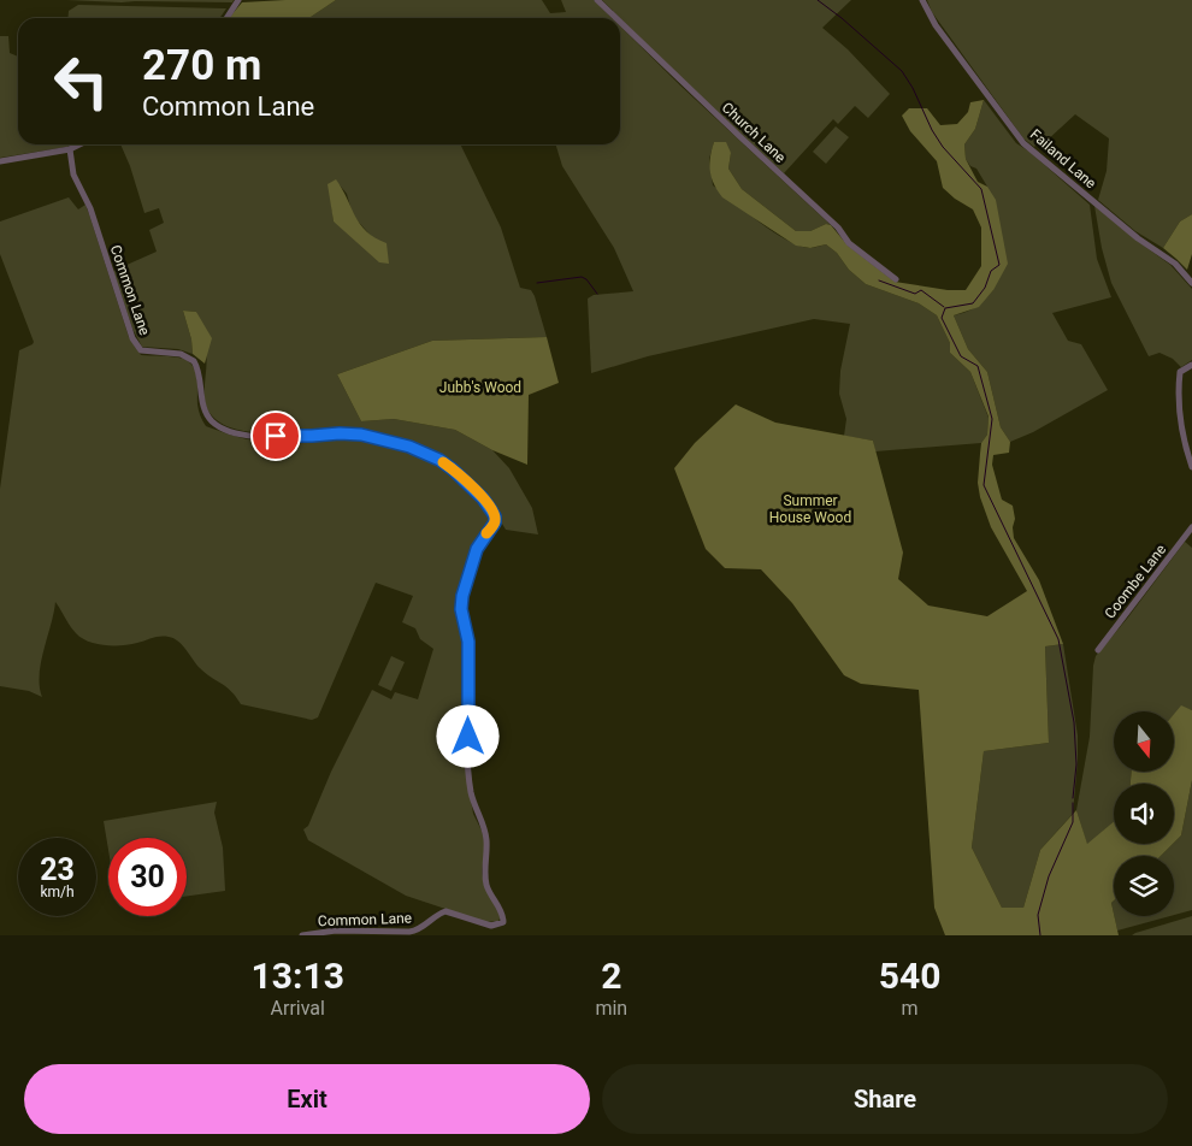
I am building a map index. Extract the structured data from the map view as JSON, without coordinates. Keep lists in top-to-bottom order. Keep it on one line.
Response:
{"streets":{"street":["Church Lane","Failand Lane","Common Lane","Coombe Lane"]},"parks":["Jubb's Wood","Summer House Wood"],"north":"bottom","page":{"turn":["270 m","Common Lane"],"speed":"23 km/h","limit":"30","eta":["13:13","Arrival","2","min","540","m"],"buttons":["Exit","Share"]}}
